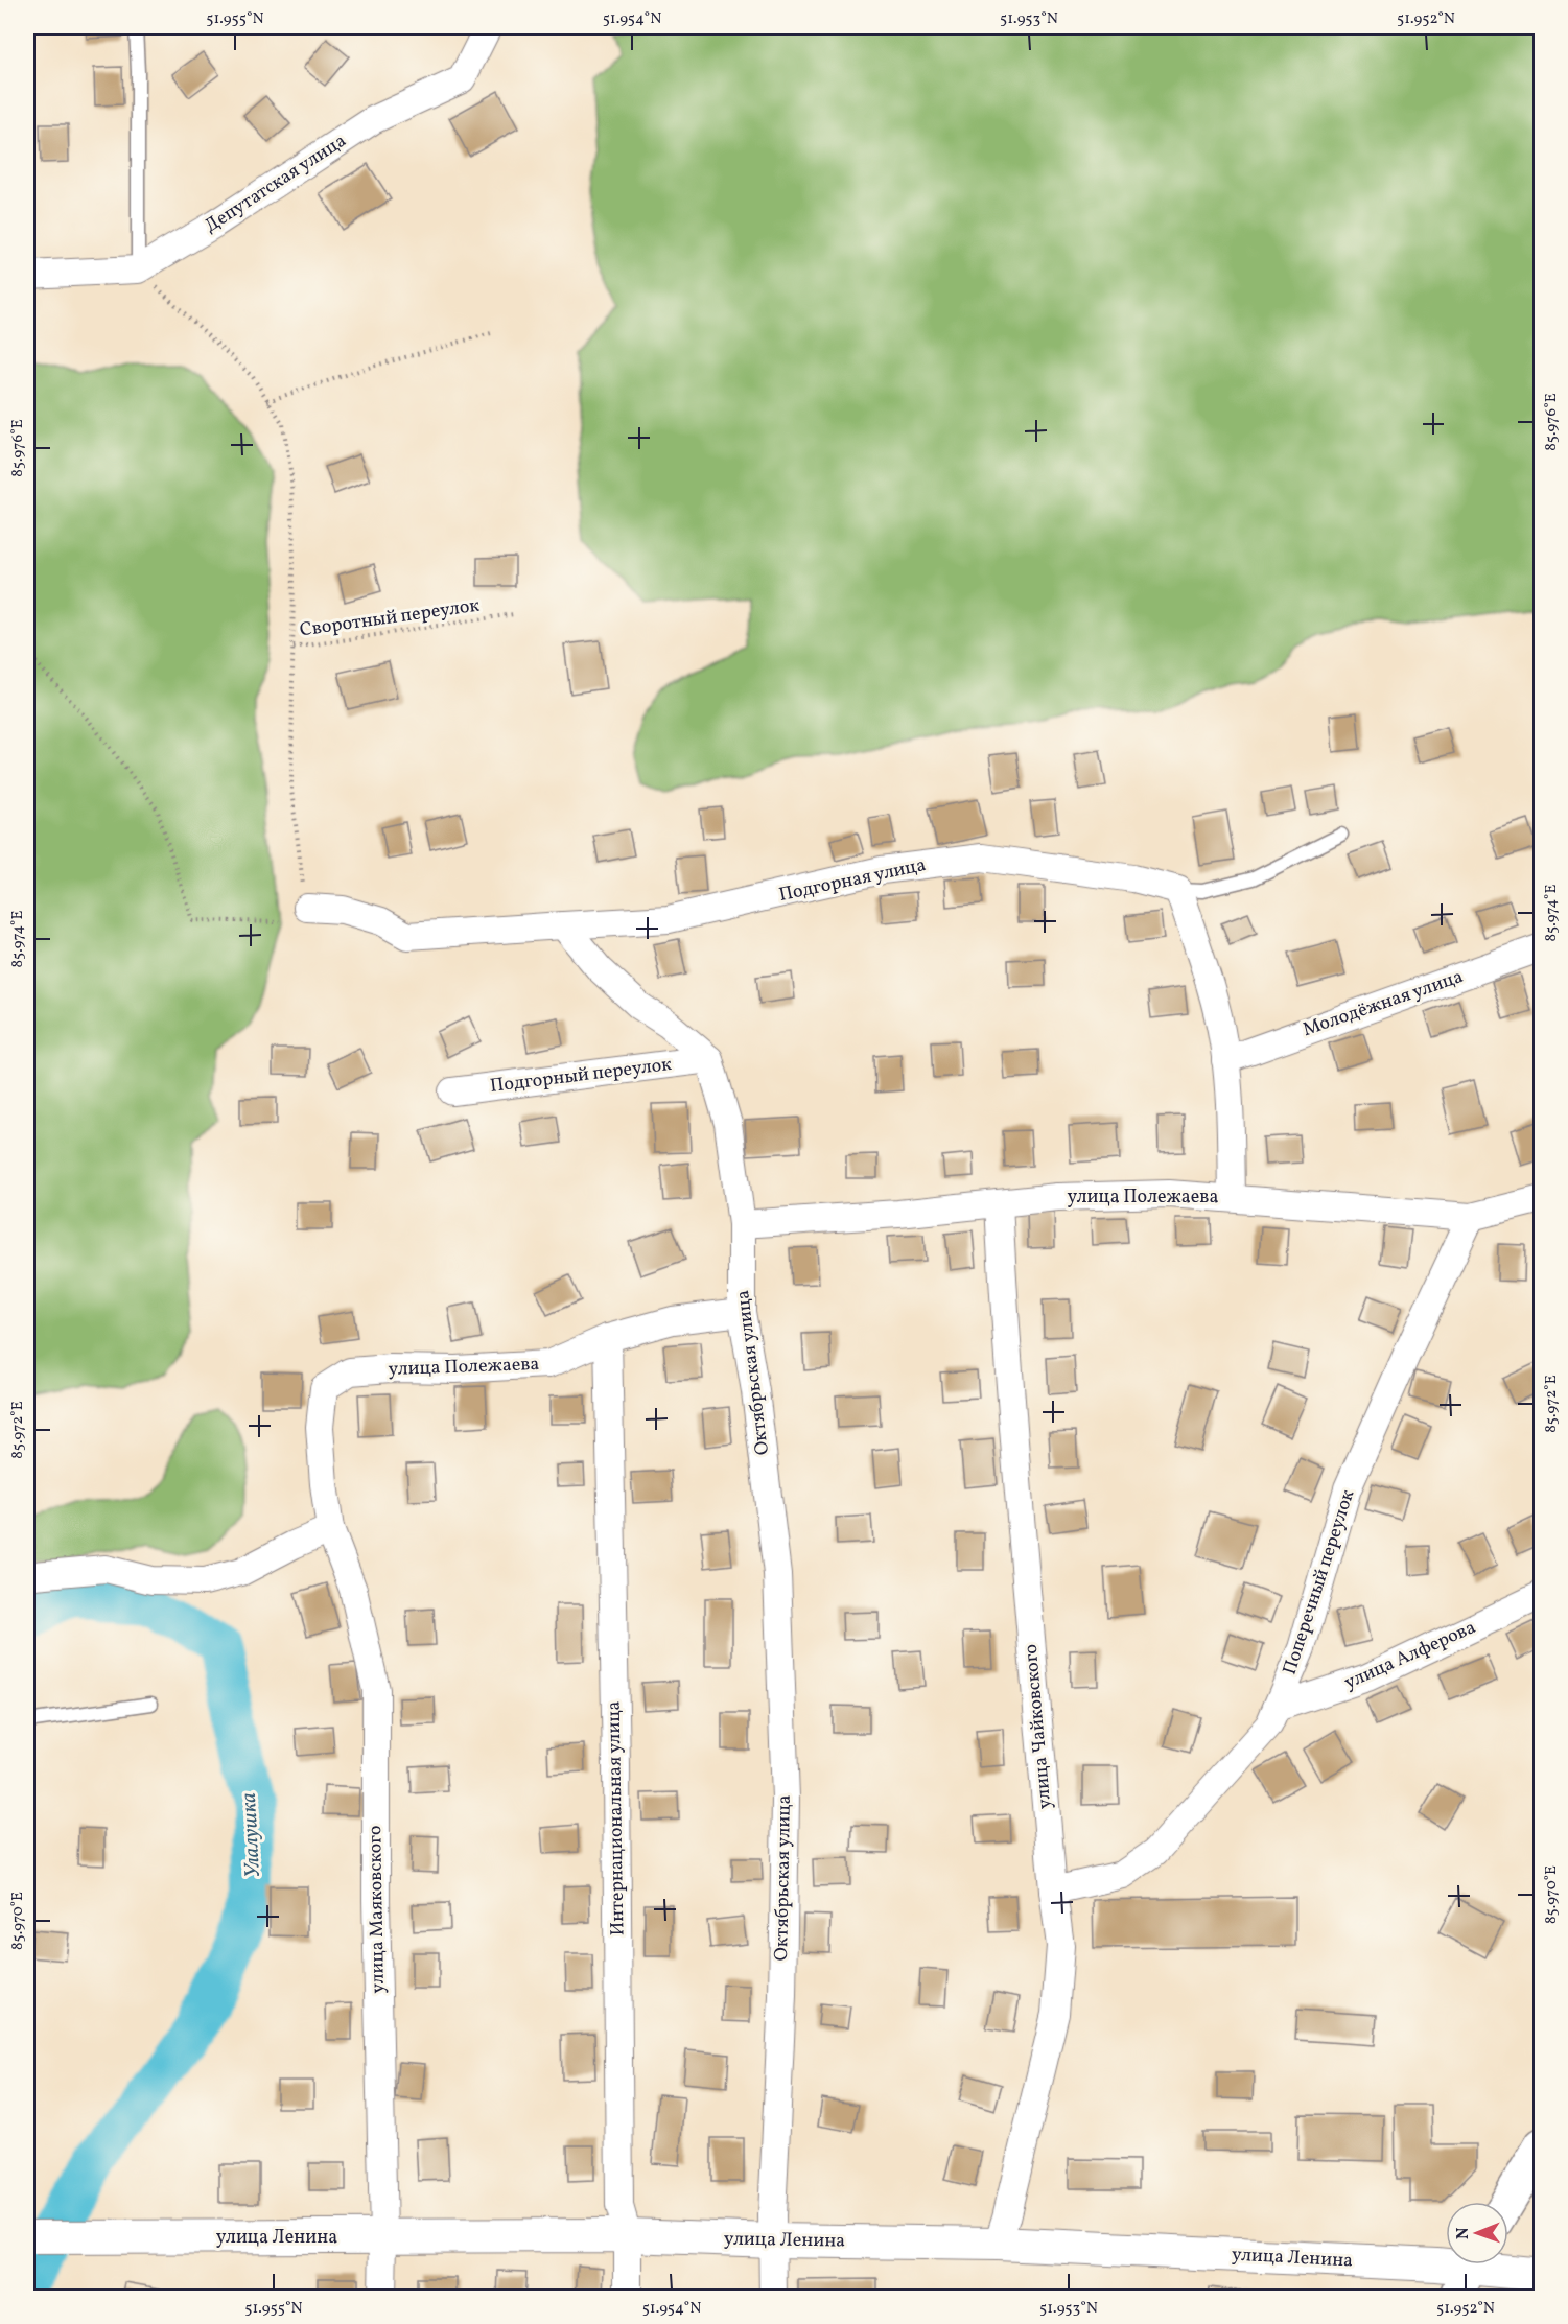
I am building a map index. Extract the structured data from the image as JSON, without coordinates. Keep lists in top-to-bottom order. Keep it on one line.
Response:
{"streets":{"street":["Депутатская улица","Подгорная улица","Молодёжная улица","Подгорный переулок","улица Полежаева","Октябрьская улица","Поперечный переулок","улица Алферова","улица Чайковского","Интернациональная улица","улица Маяковского","улица Ленина"],"path":["Своротный переулок"]},"crossings":[["Депутатская улица","Своротный переулок"],["Подгорный переулок","Октябрьская улица"],["улица Полежаева","Октябрьская улица"],["улица Полежаева","Поперечный переулок"],["улица Полежаева","улица Чайковского"],["улица Полежаева","Интернациональная улица"],["улица Полежаева","улица Маяковского"],["Октябрьская улица","улица Ленина"],["Поперечный переулок","улица Алферова"],["Поперечный переулок","улица Чайковского"],["улица Чайковского","улица Ленина"],["Интернациональная улица","улица Ленина"],["улица Маяковского","улица Ленина"]],"water":["Улалушка"],"north":"left","coordinates":["51.955°N","51.954°N","51.953°N","51.952°N","85.976°E","85.974°E","85.972°E","85.970°E"]}
